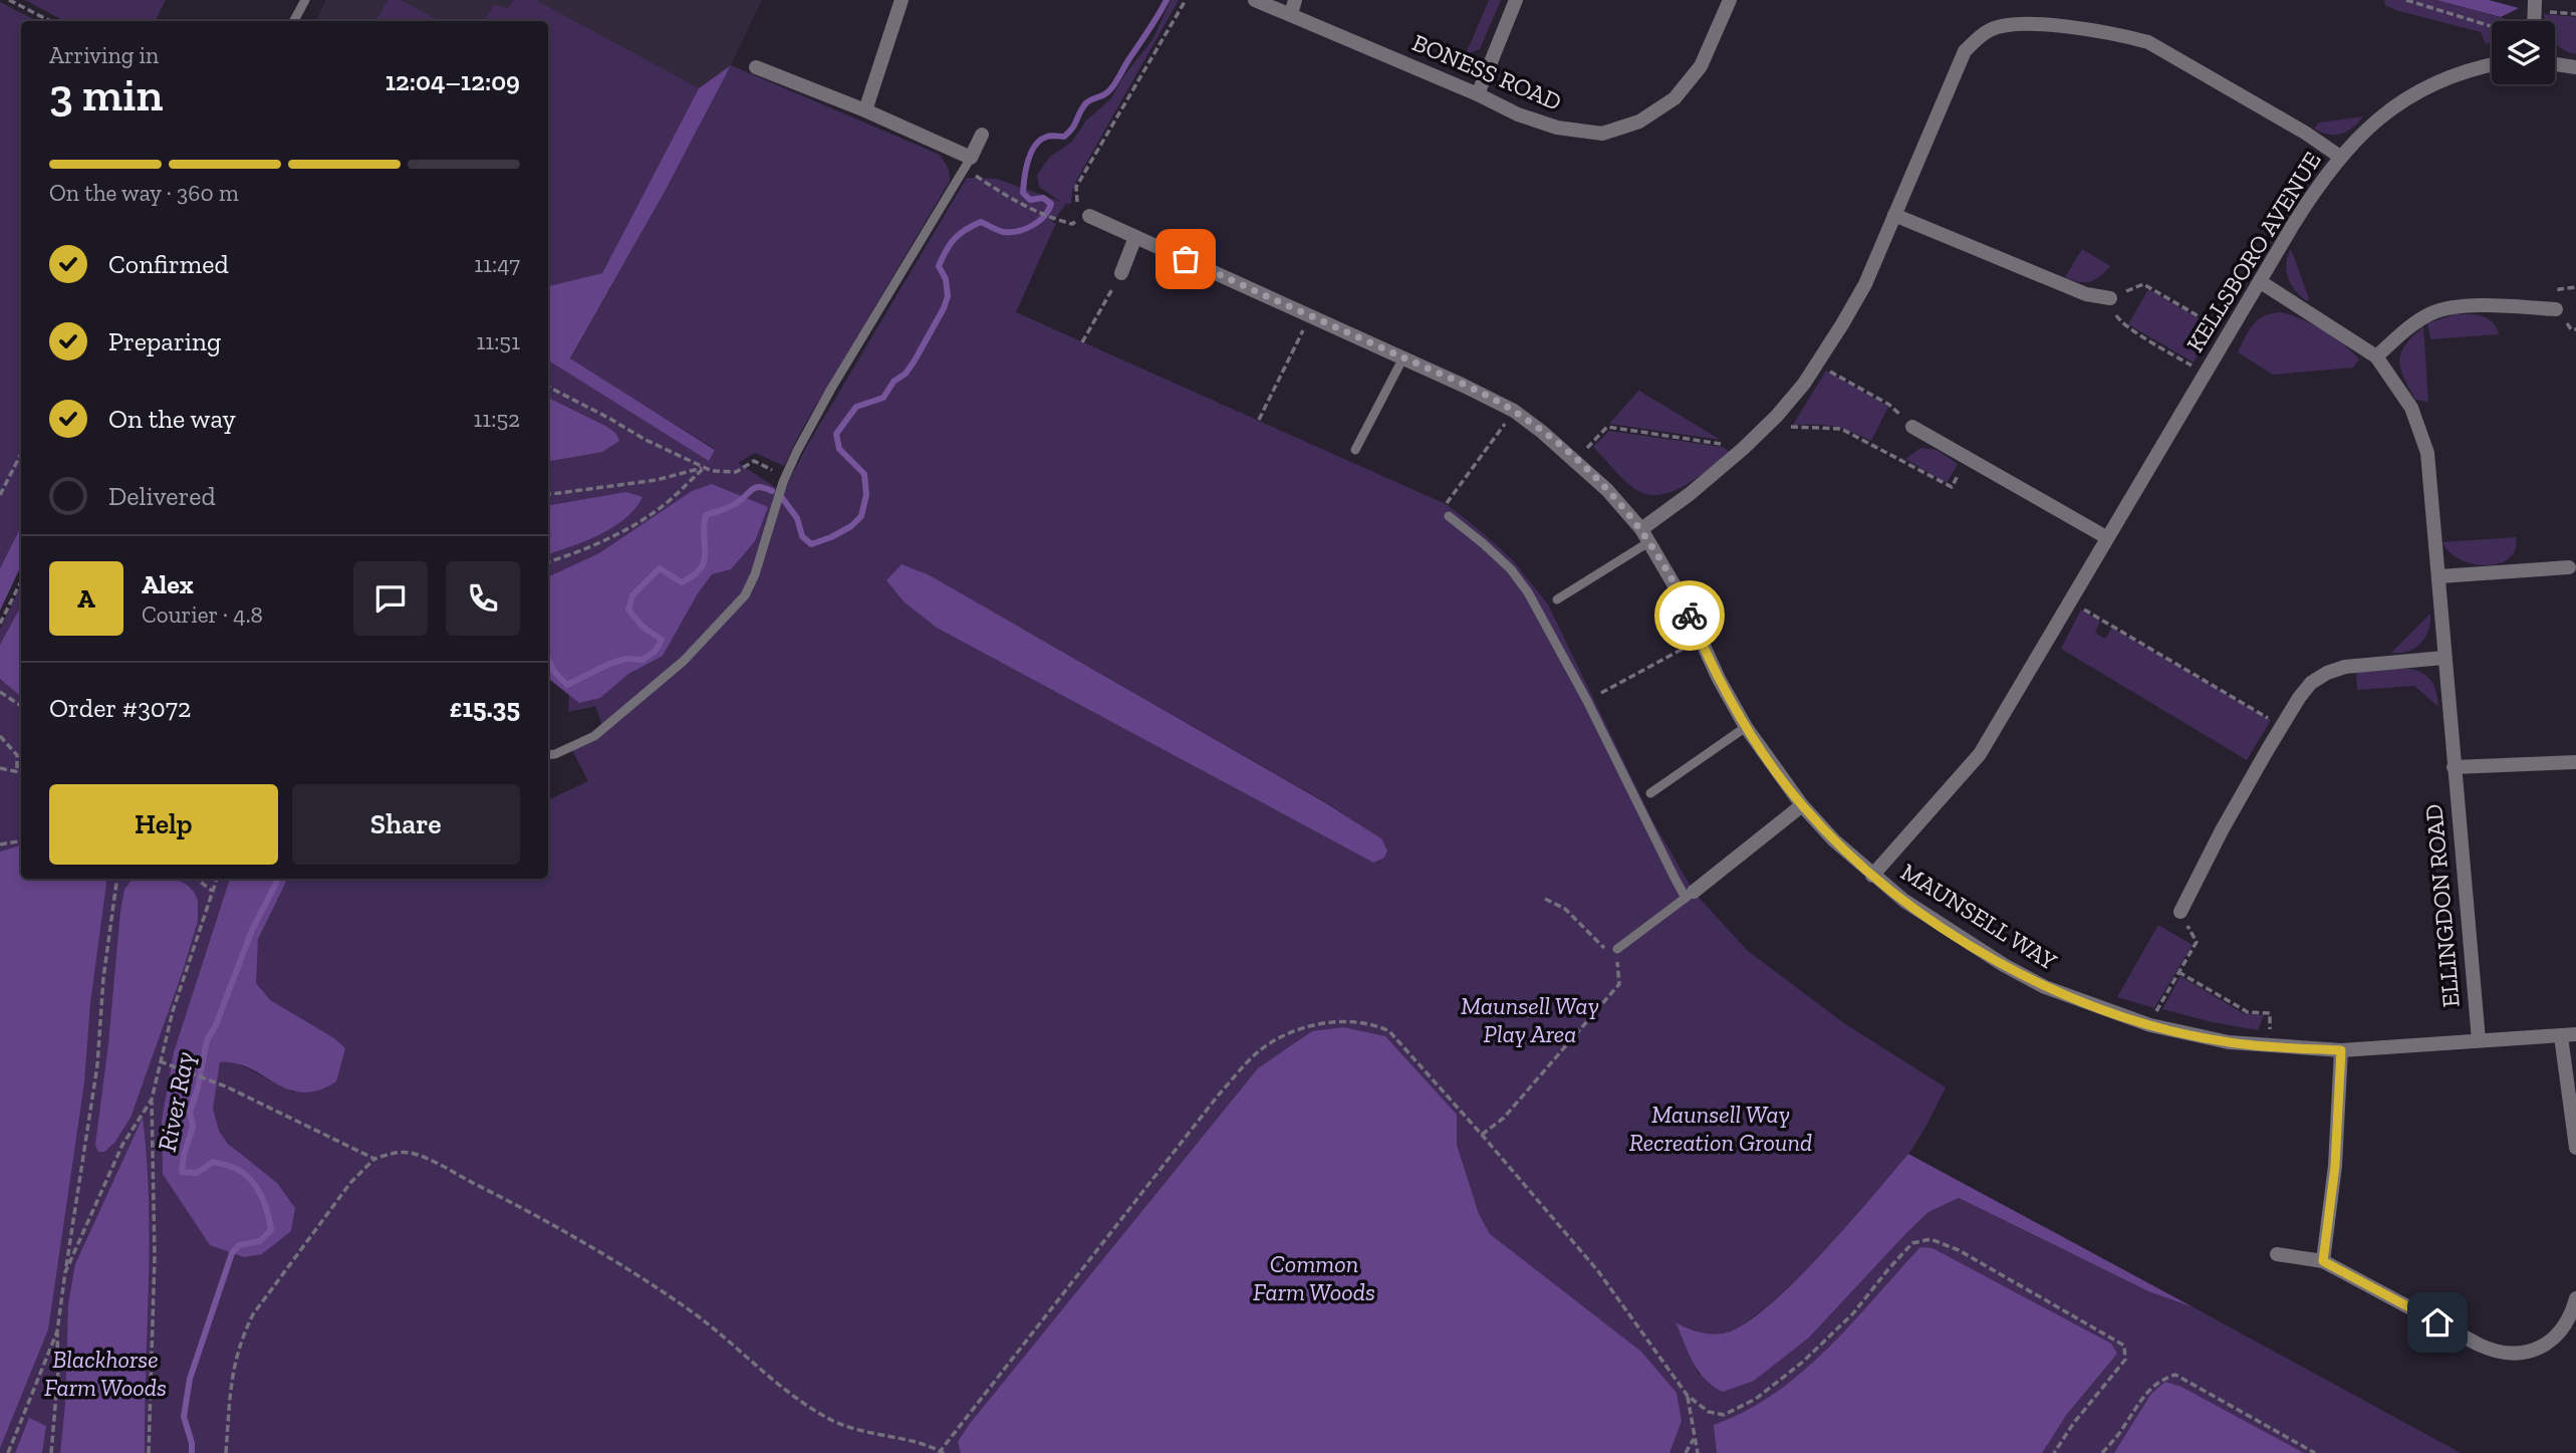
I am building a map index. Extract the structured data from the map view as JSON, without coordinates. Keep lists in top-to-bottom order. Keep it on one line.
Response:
{"streets":{"street":["BONESS ROAD","KELLSBORO AVENUE","ELLINGDON ROAD","MAUNSELL WAY"]},"crossings":[["KELLSBORO AVENUE","ELLINGDON ROAD"],["KELLSBORO AVENUE","MAUNSELL WAY"],["ELLINGDON ROAD","MAUNSELL WAY"]],"water":["River Ray"],"parks":["Maunsell Way Play Area","Maunsell Way Recreation Ground","Common Farm Woods","Blackhorse Farm Woods"],"page":{"heading":["3 min","Arriving in","12:04–12:09"],"panel":["Alex","Courier · 4.8","Order #3072","£15.35"],"bar":"On the way · 360 m","list":[["Confirmed","11:47"],["Preparing","11:51"],["On the way","11:52"],"Delivered"],"round":"A","buttons":["Help","Share"]}}
